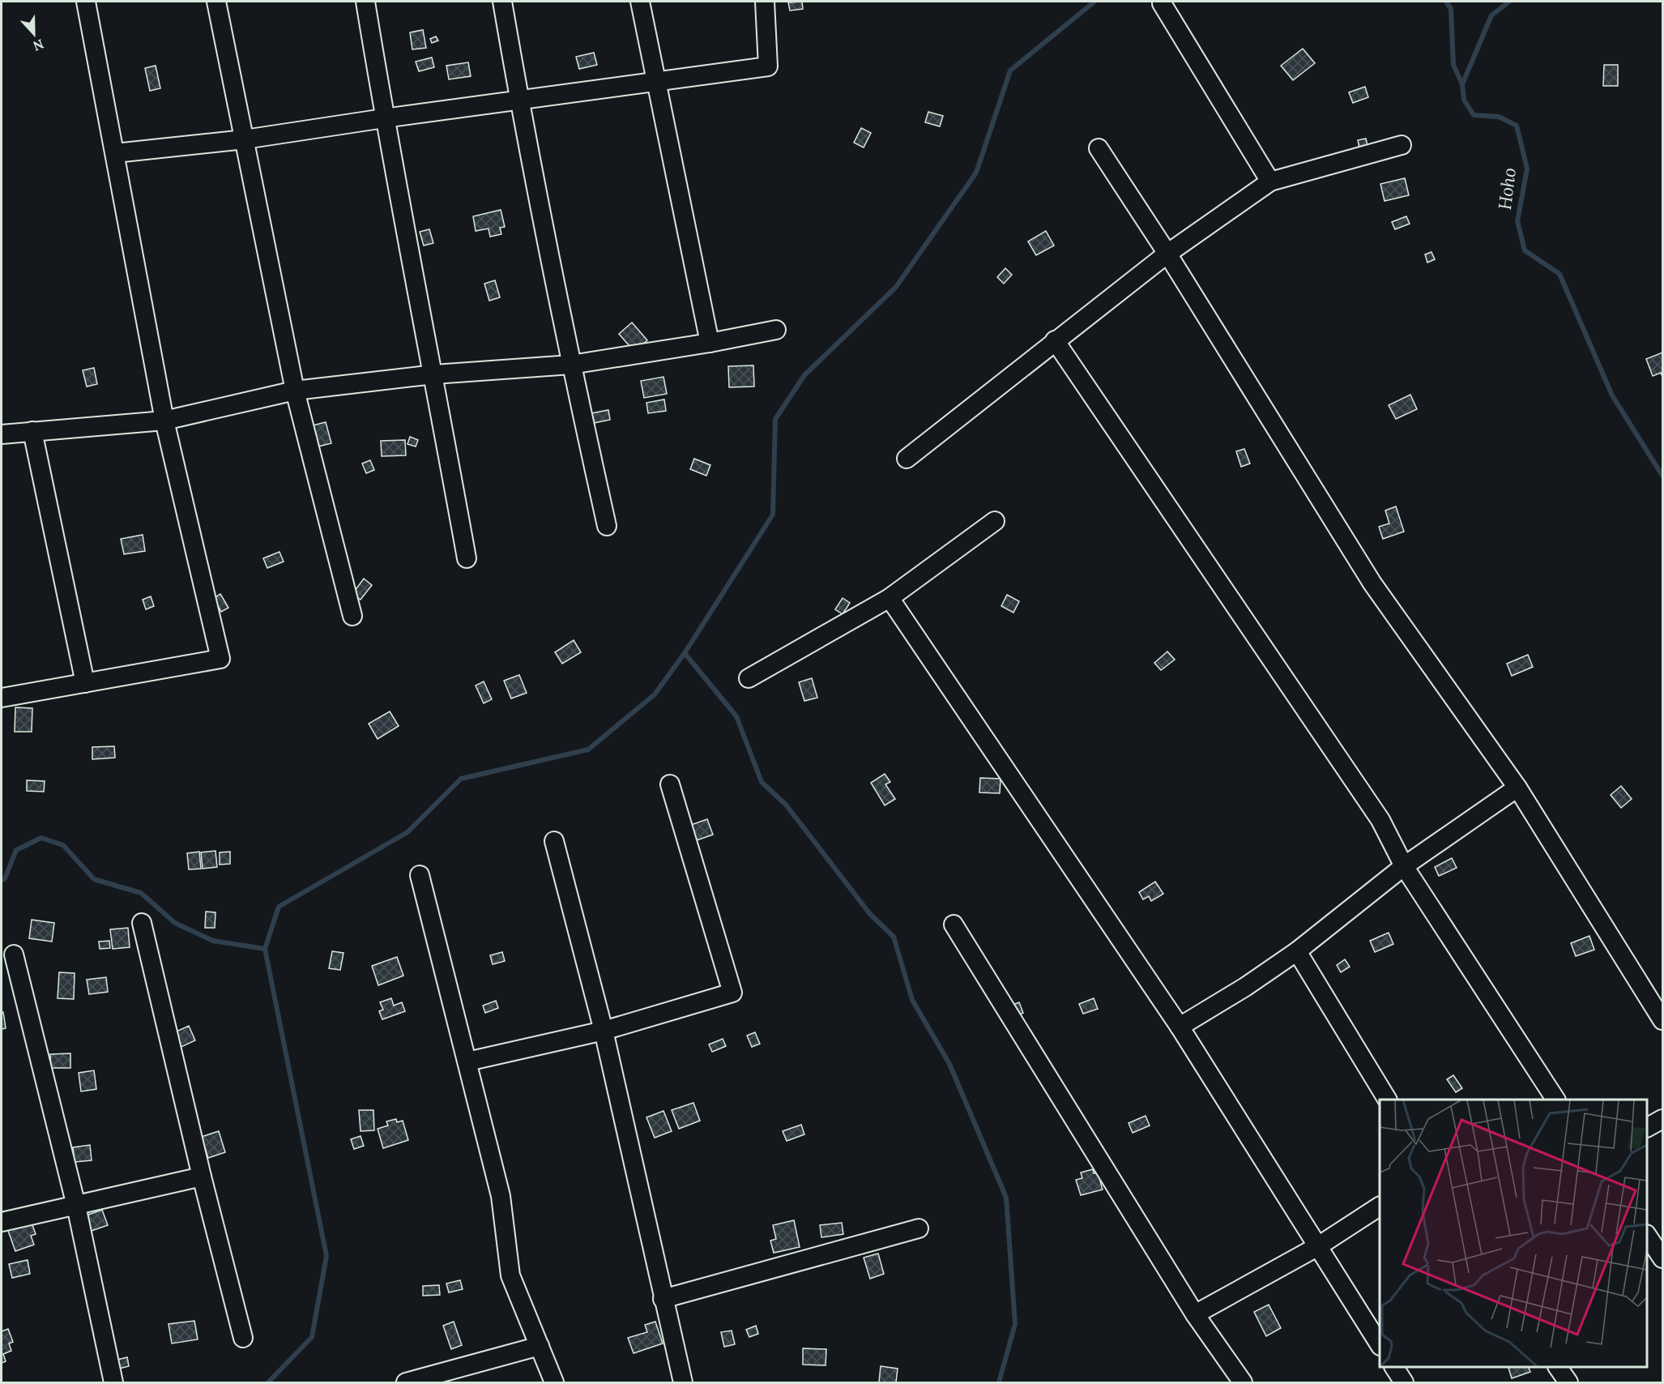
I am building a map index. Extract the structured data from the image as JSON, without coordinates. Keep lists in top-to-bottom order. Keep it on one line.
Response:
{"water":["Hoho"],"north":"bottom"}
